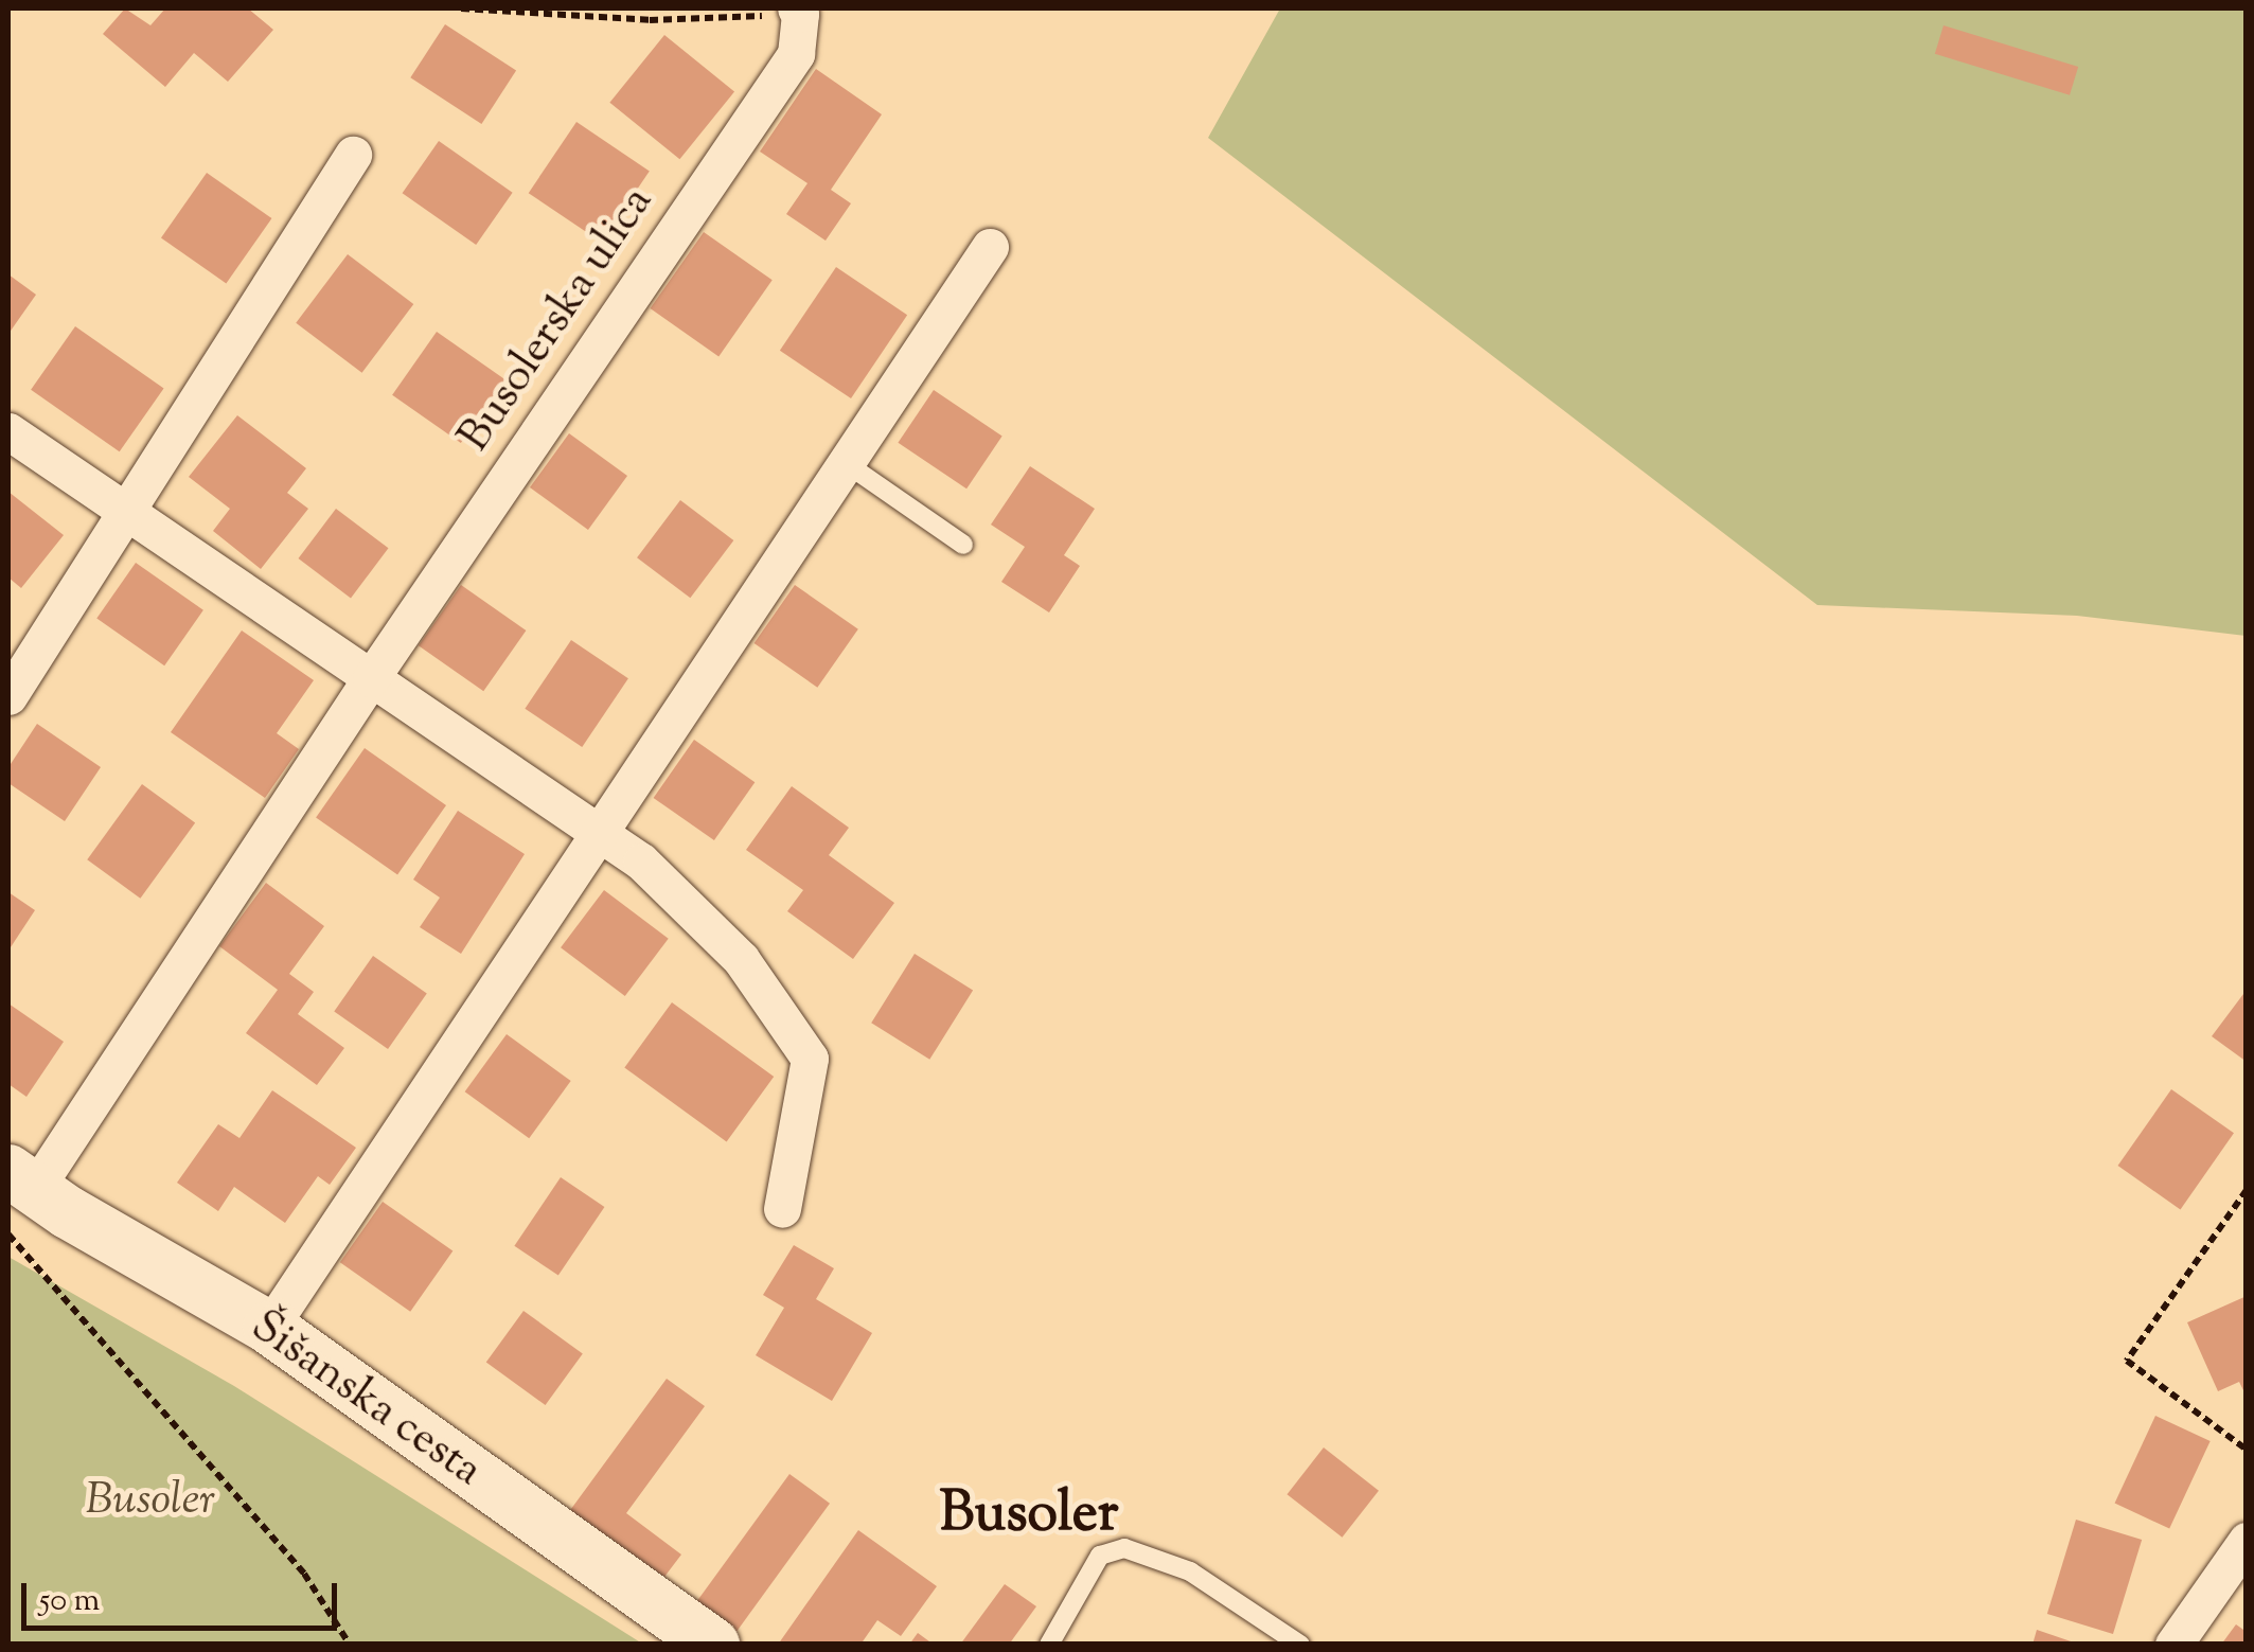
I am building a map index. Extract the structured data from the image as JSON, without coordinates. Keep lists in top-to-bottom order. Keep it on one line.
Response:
{"streets":{"main road":["Šišanska cesta"],"street":["Busolerska ulica"]},"crossings":[["Busolerska ulica","Šišanska cesta"]],"districts":["Busoler"],"parks":["Busoler"],"scale_bar":"50 m"}
